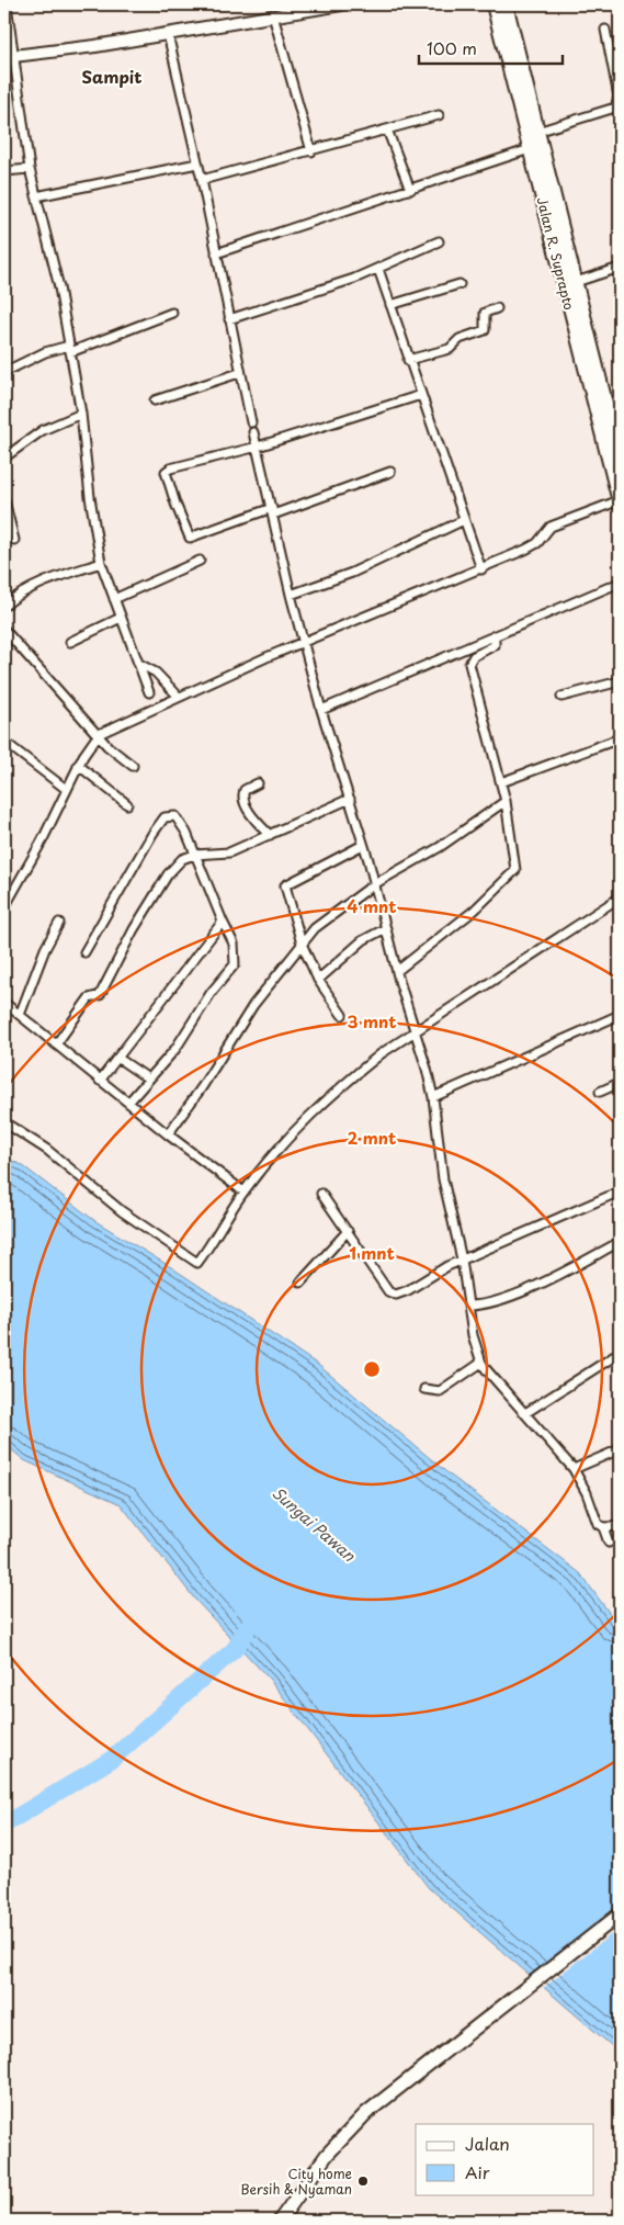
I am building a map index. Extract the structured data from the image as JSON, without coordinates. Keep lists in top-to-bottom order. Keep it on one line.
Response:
{"streets":{"highway":["Jalan R. Suprapto"]},"districts":["Sampit"],"water":["Sungai Pawan"],"places":["City home Bersih & Nyaman"],"legend":["Jalan","Air"],"scale_bar":"100 m","rings":["4 mnt","3 mnt","2 mnt","1 mnt"]}
